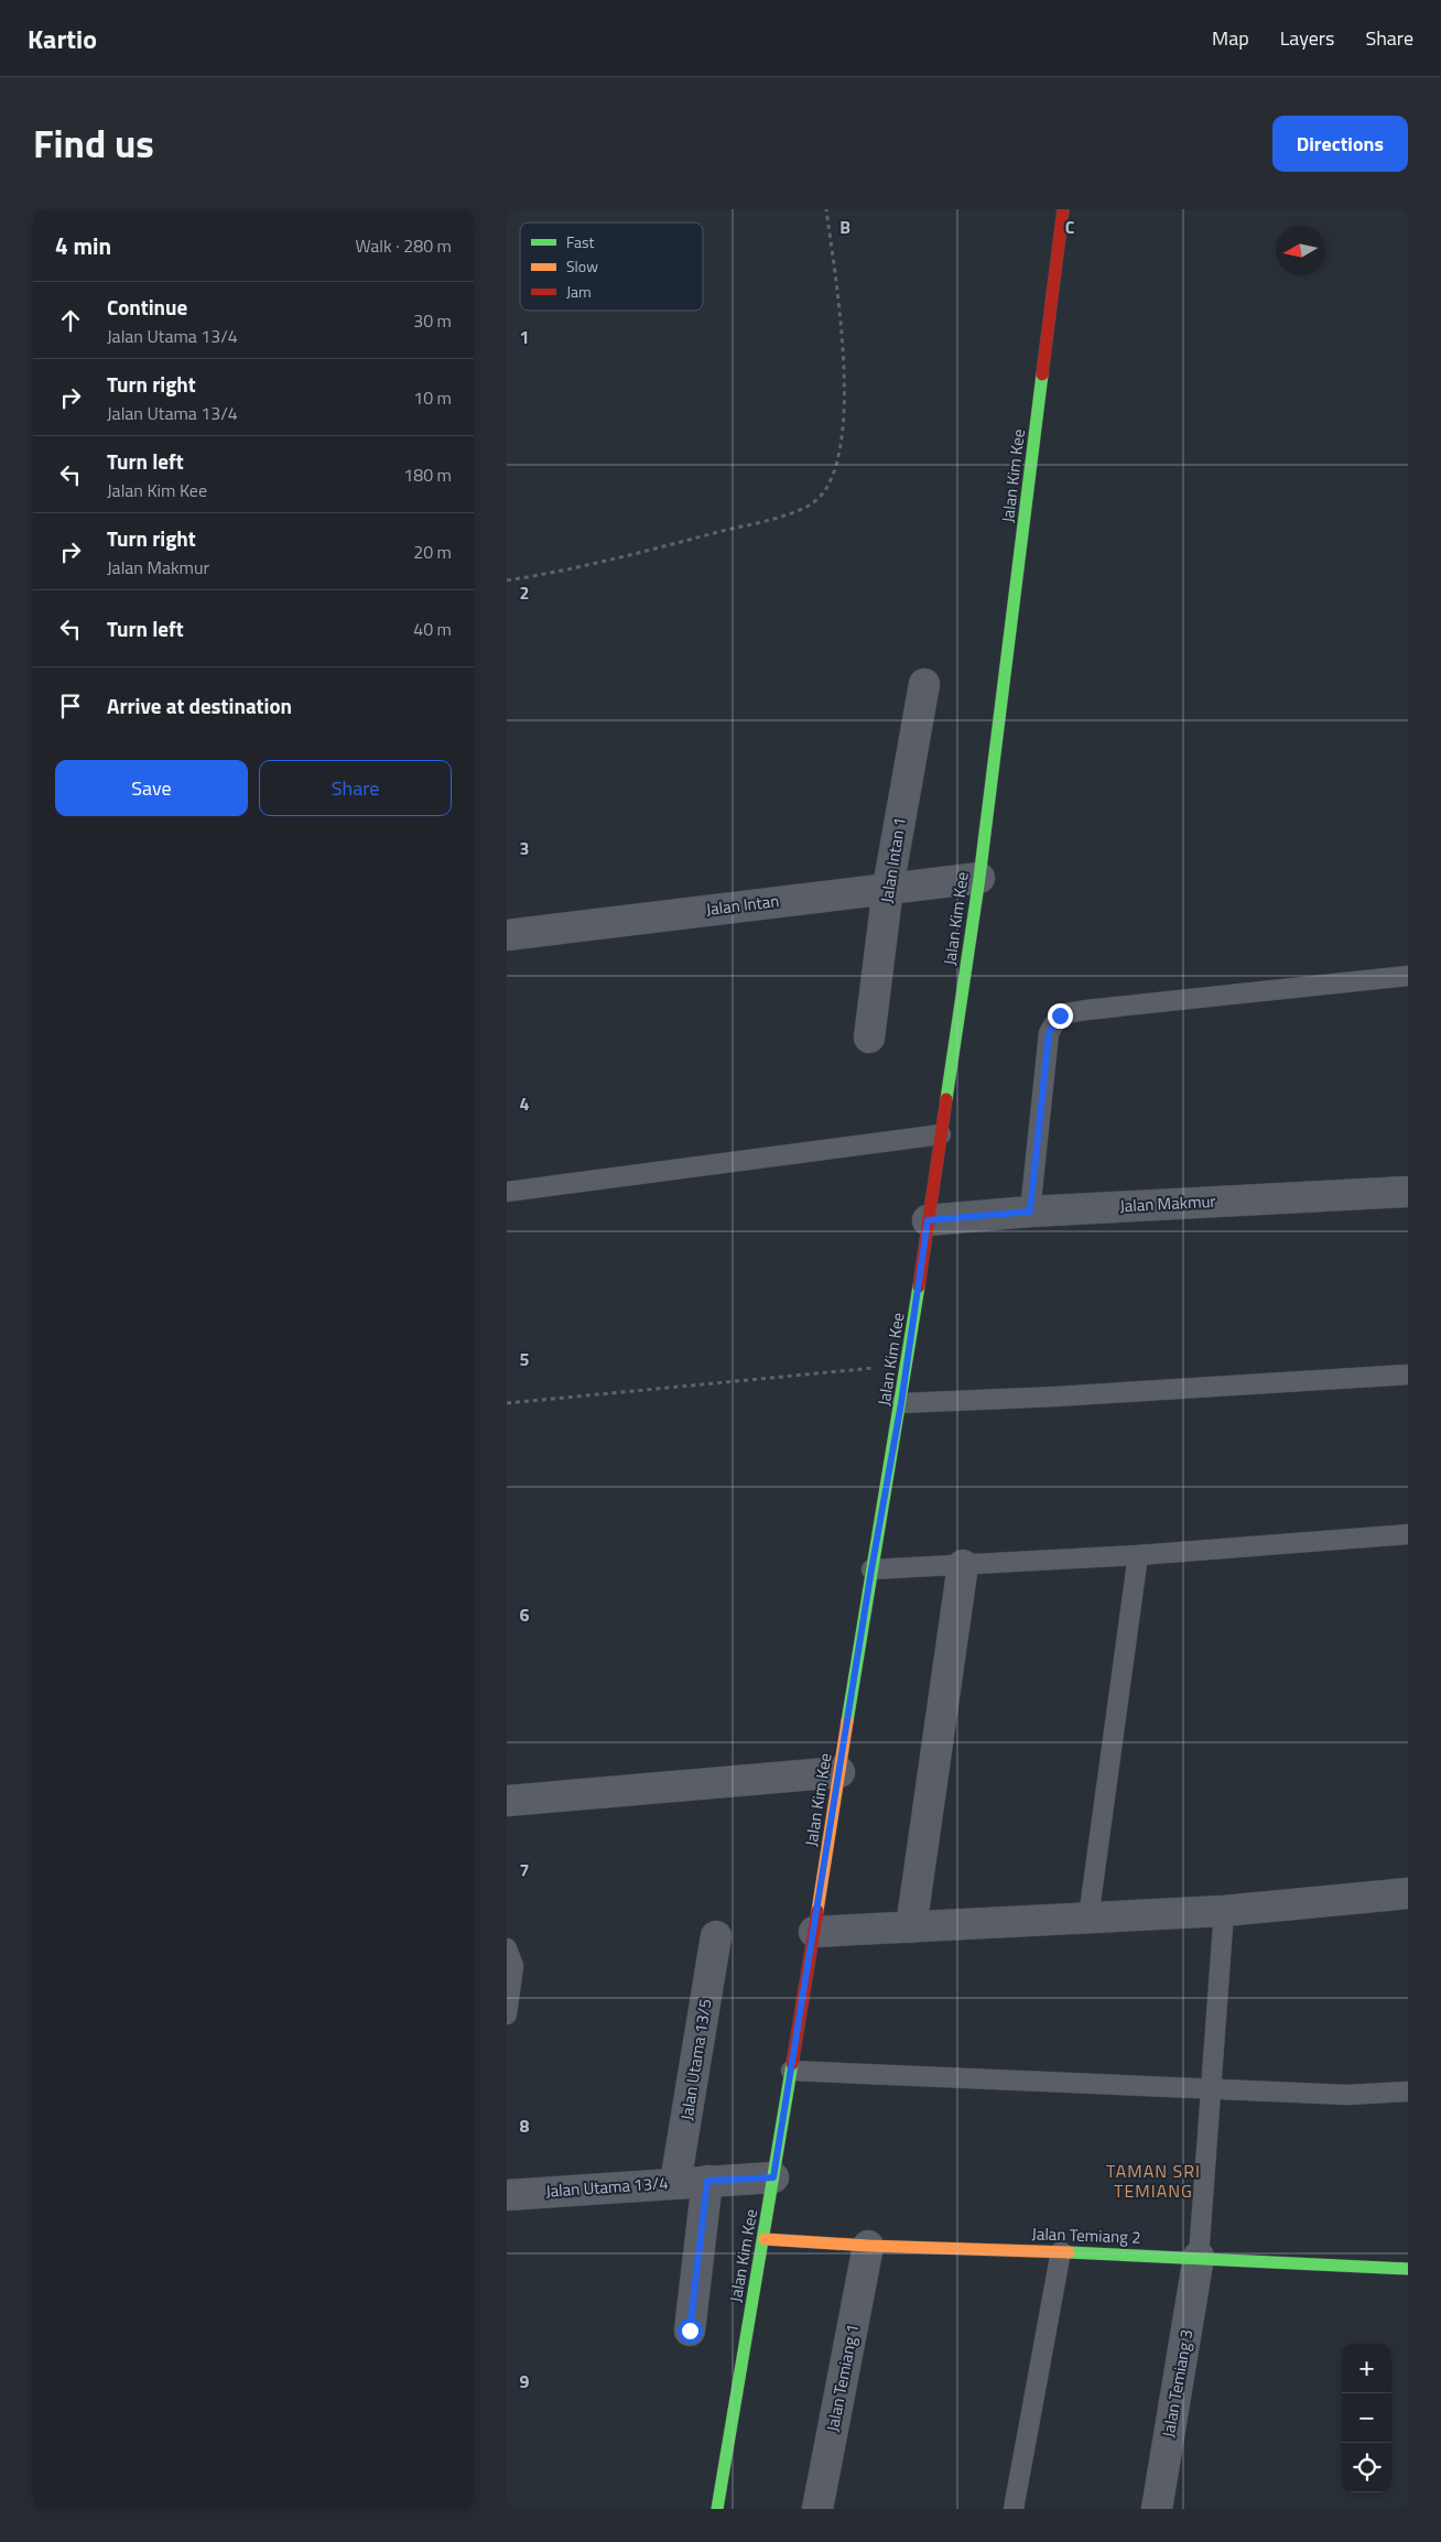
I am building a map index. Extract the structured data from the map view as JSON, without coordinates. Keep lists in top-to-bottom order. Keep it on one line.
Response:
{"streets":{"street":["Jalan Kim Kee","Jalan Intan 1","Jalan Intan","Jalan Makmur","Jalan Utama 13/5","Jalan Utama 13/4","Jalan Temiang 2","Jalan Temiang 1","Jalan Temiang 3"]},"crossings":[["Jalan Kim Kee","Jalan Intan"],["Jalan Kim Kee","Jalan Makmur"],["Jalan Kim Kee","Jalan Utama 13/4"],["Jalan Kim Kee","Jalan Temiang 2"],["Jalan Intan 1","Jalan Intan"],["Jalan Utama 13/5","Jalan Utama 13/4"],["Jalan Temiang 2","Jalan Temiang 1"],["Jalan Temiang 2","Jalan Temiang 3"]],"districts":["TAMAN SRI TEMIANG"],"legend":["Fast","Slow","Jam"],"north":"left","page":{"header":"Kartio","nav":["Map","Layers","Share"],"title":"Find us","buttons":["Directions",["Save","Share"]],"heading":["4 min","Walk · 280 m"],"list":[["Continue","Jalan Utama 13/4","30 m"],["Turn right","Jalan Utama 13/4","10 m"],["Turn left","Jalan Kim Kee","180 m"],["Turn right","Jalan Makmur","20 m"],["Turn left","40 m"],"Arrive at destination"],"map_buttons":["+","−"]},"grid":{"columns":["B","C"],"rows":["1","2","3","4","5","6","7","8","9"]}}
